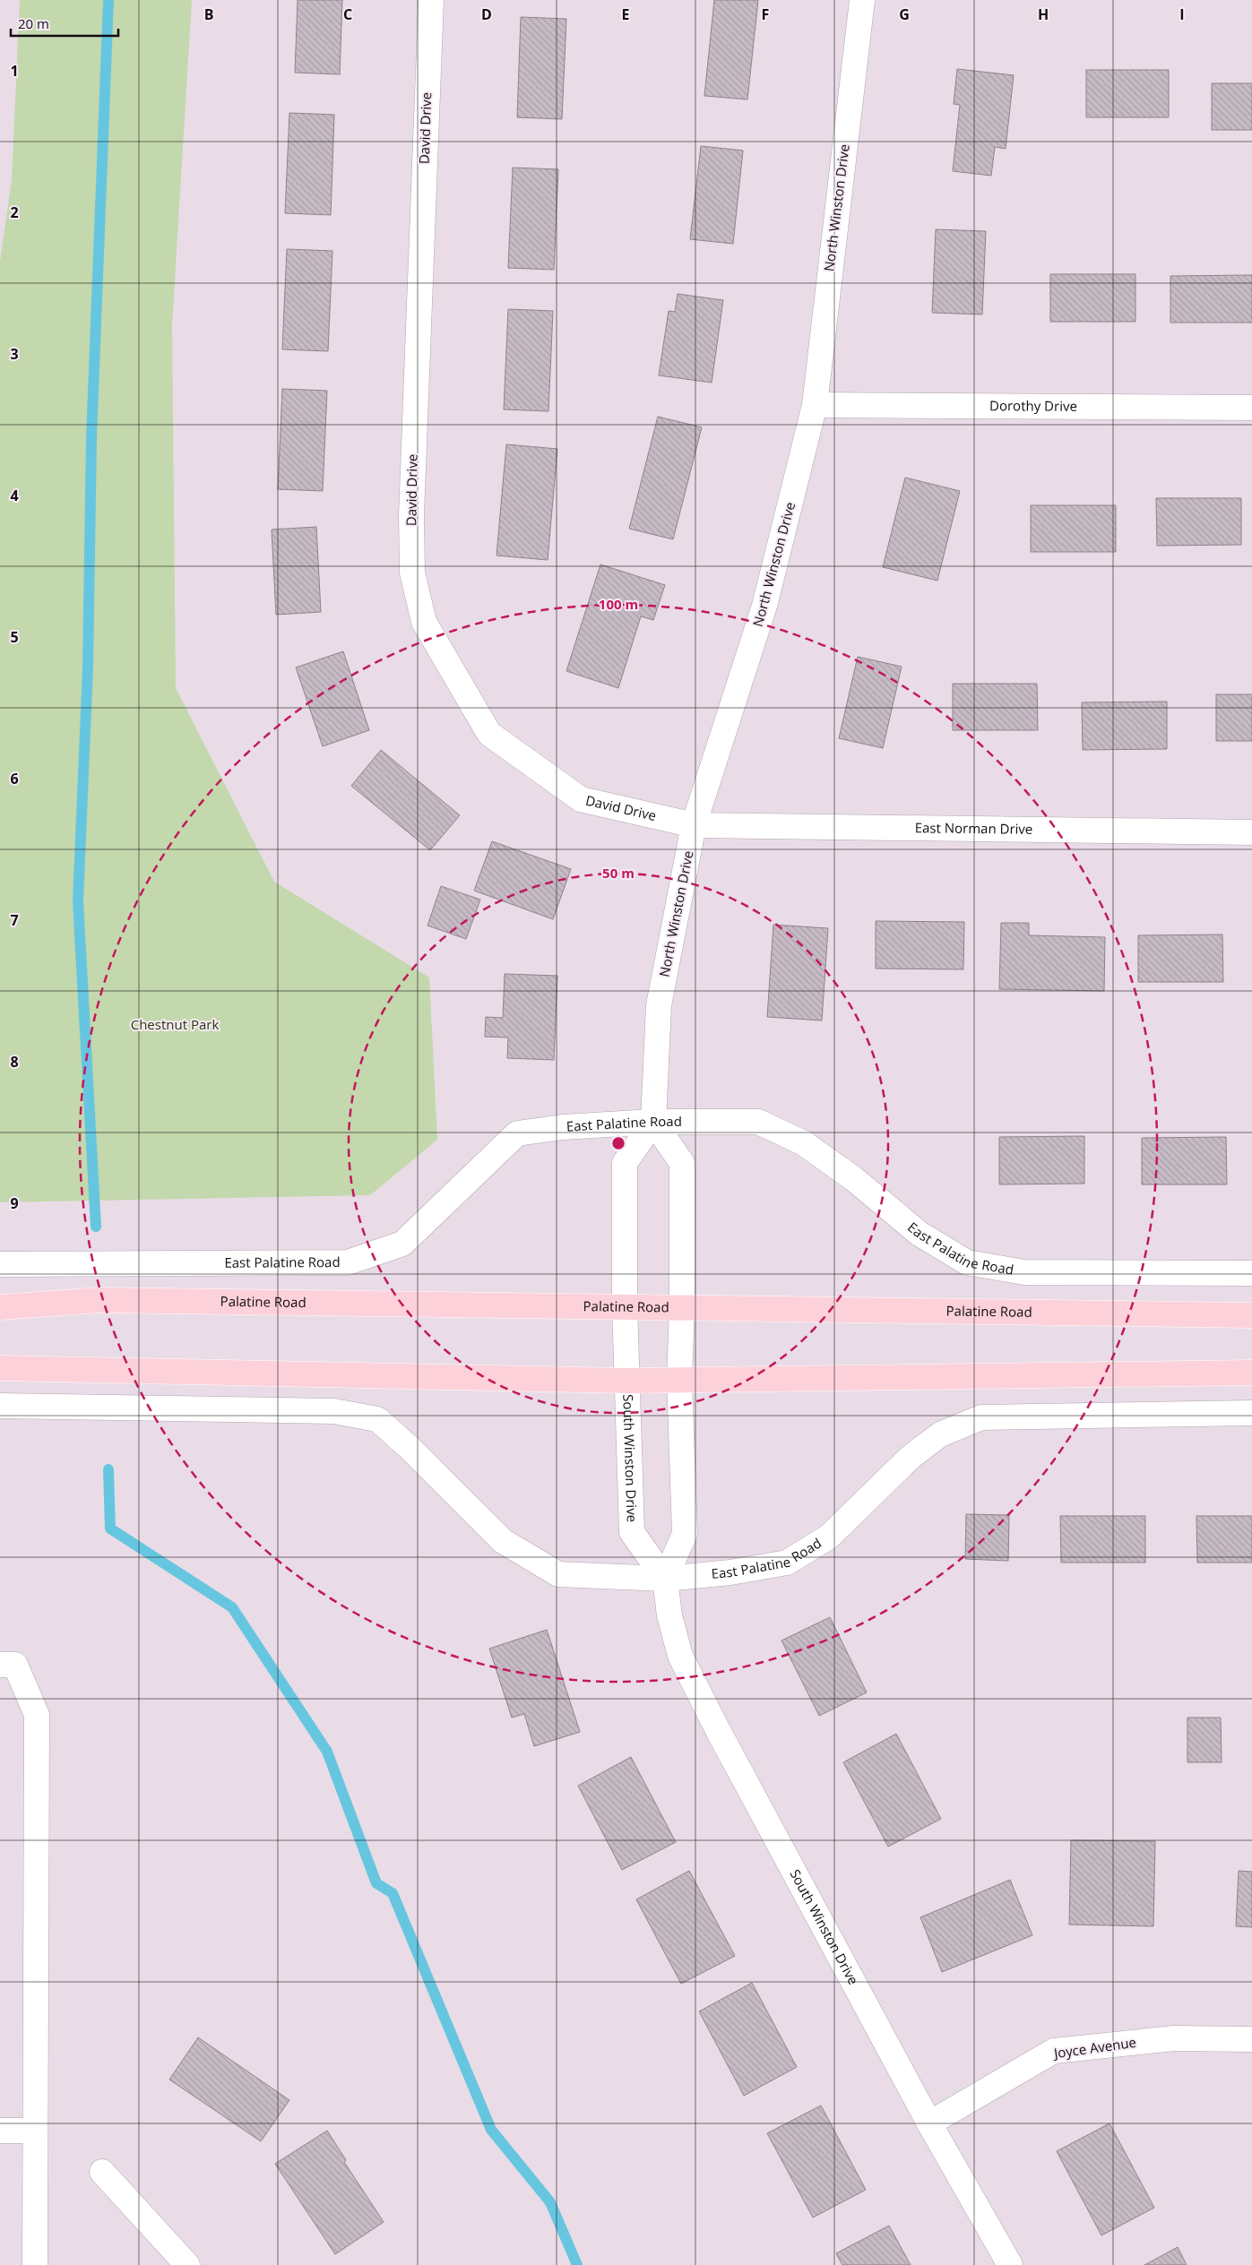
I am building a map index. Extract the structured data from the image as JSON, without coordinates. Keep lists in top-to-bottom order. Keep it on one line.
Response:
{"streets":{"main road":["Palatine Road"],"street":["David Drive","North Winston Drive","Dorothy Drive","East Norman Drive","East Palatine Road","South Winston Drive","Joyce Avenue"]},"crossings":[["David Drive","North Winston Drive"],["David Drive","East Norman Drive"],["North Winston Drive","Dorothy Drive"],["North Winston Drive","East Norman Drive"],["North Winston Drive","East Palatine Road"],["East Palatine Road","South Winston Drive"],["South Winston Drive","Joyce Avenue"]],"parks":["Chestnut Park"],"scale_bar":"20 m","grid":{"columns":["B","C","D","E","F","G","H","I"],"rows":["1","2","3","4","5","6","7","8","9"]},"rings":["100 m","50 m"]}
